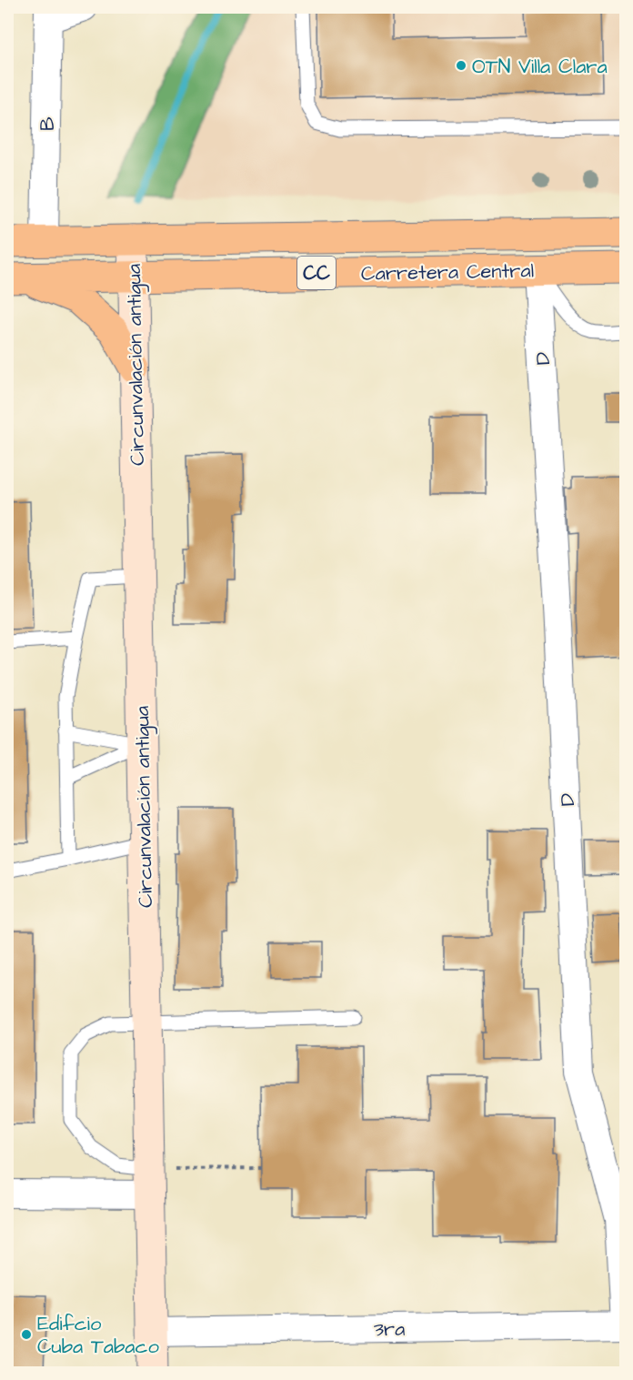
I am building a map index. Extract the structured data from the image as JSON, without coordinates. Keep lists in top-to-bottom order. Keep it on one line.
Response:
{"streets":{"main road":["Carretera Central","CC"],"street":["B","D","Circunvalación antigua","3ra"]},"crossings":[["B","Carretera Central"],["Carretera Central","D"],["Carretera Central","Circunvalación antigua"],["D","3ra"],["Circunvalación antigua","3ra"]],"places":["OTN Villa Clara","Edifcio Cuba Tabaco"]}
